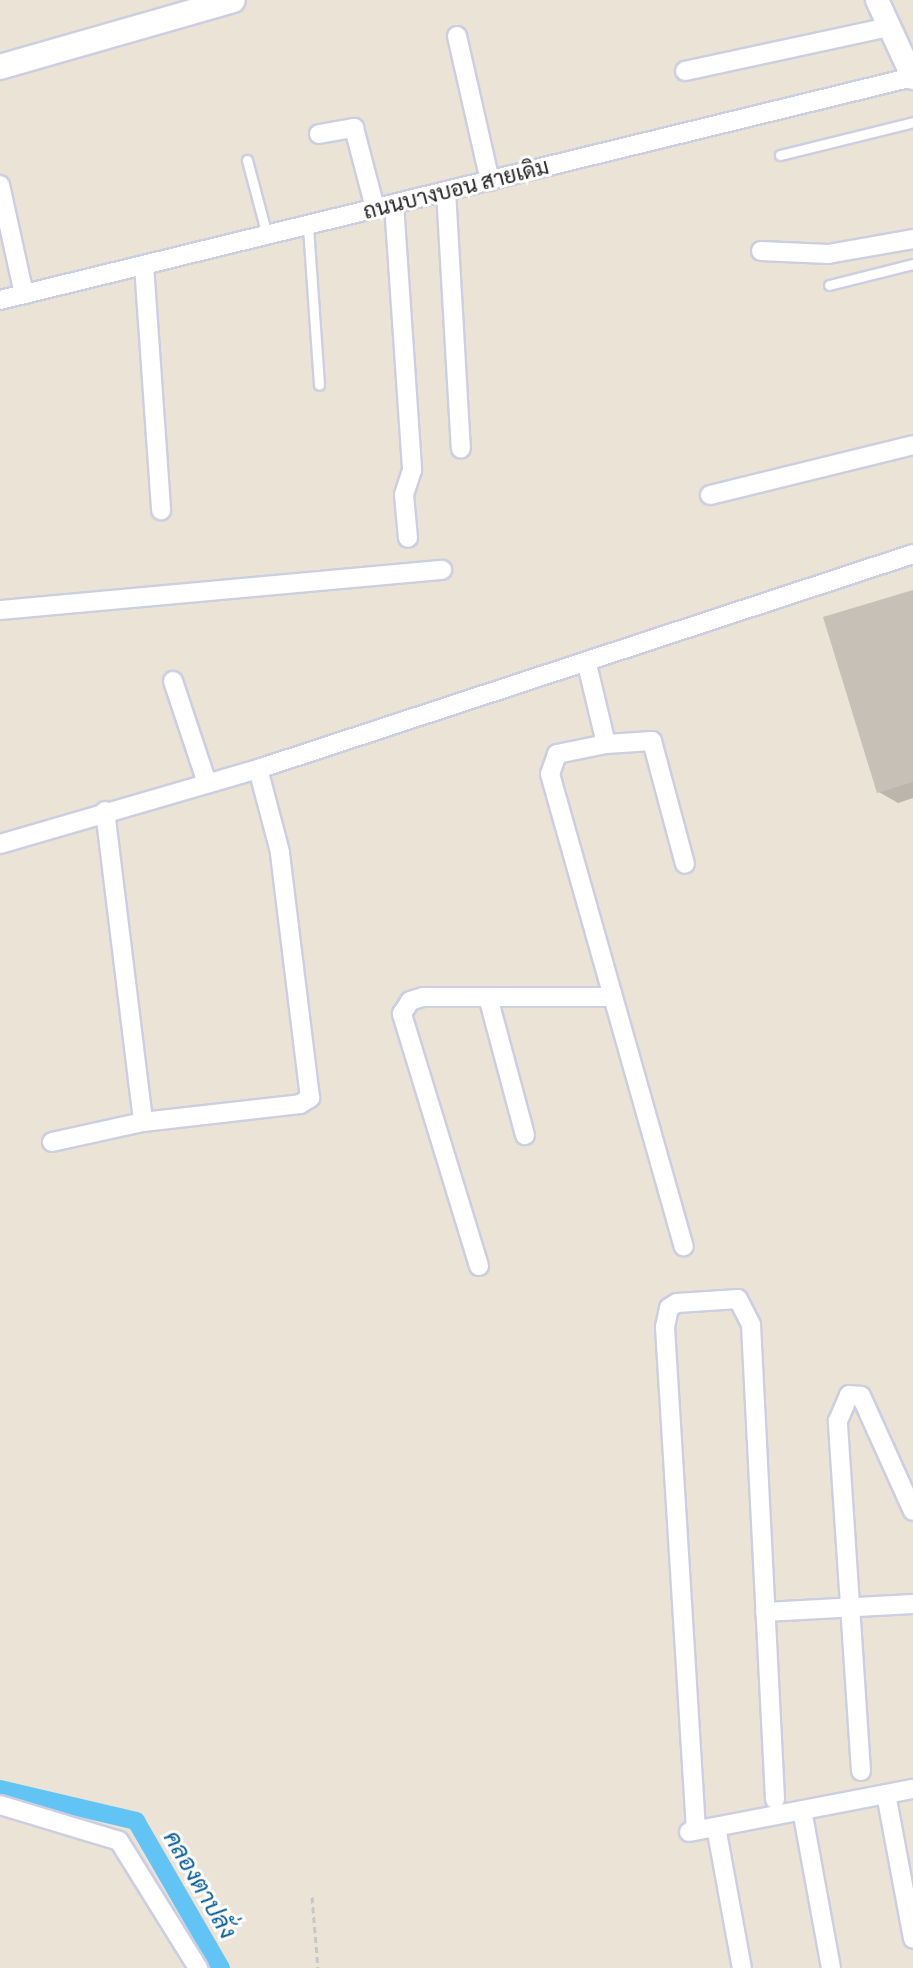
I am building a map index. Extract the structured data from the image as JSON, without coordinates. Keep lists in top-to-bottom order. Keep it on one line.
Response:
{"streets":{"street":["ถนนบางบอน สายเดิม"]},"water":["คลองตาปลั่ง"]}
